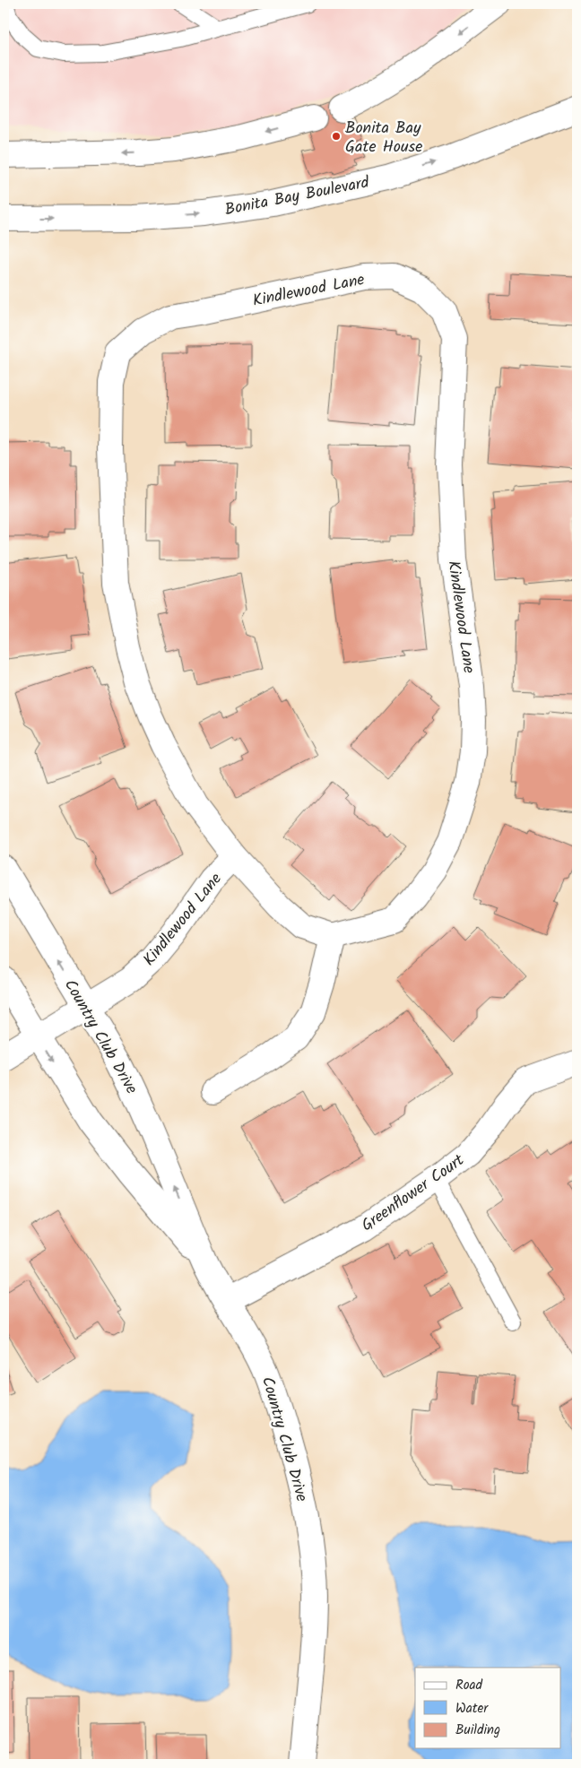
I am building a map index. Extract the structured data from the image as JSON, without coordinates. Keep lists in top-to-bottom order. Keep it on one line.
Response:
{"streets":{"street":["Bonita Bay Boulevard","Kindlewood Lane","Country Club Drive","Greenflower Court"]},"crossings":[["Kindlewood Lane","Country Club Drive"],["Country Club Drive","Greenflower Court"]],"places":["Bonita Bay Gate House"],"legend":["Road","Water","Building"]}
